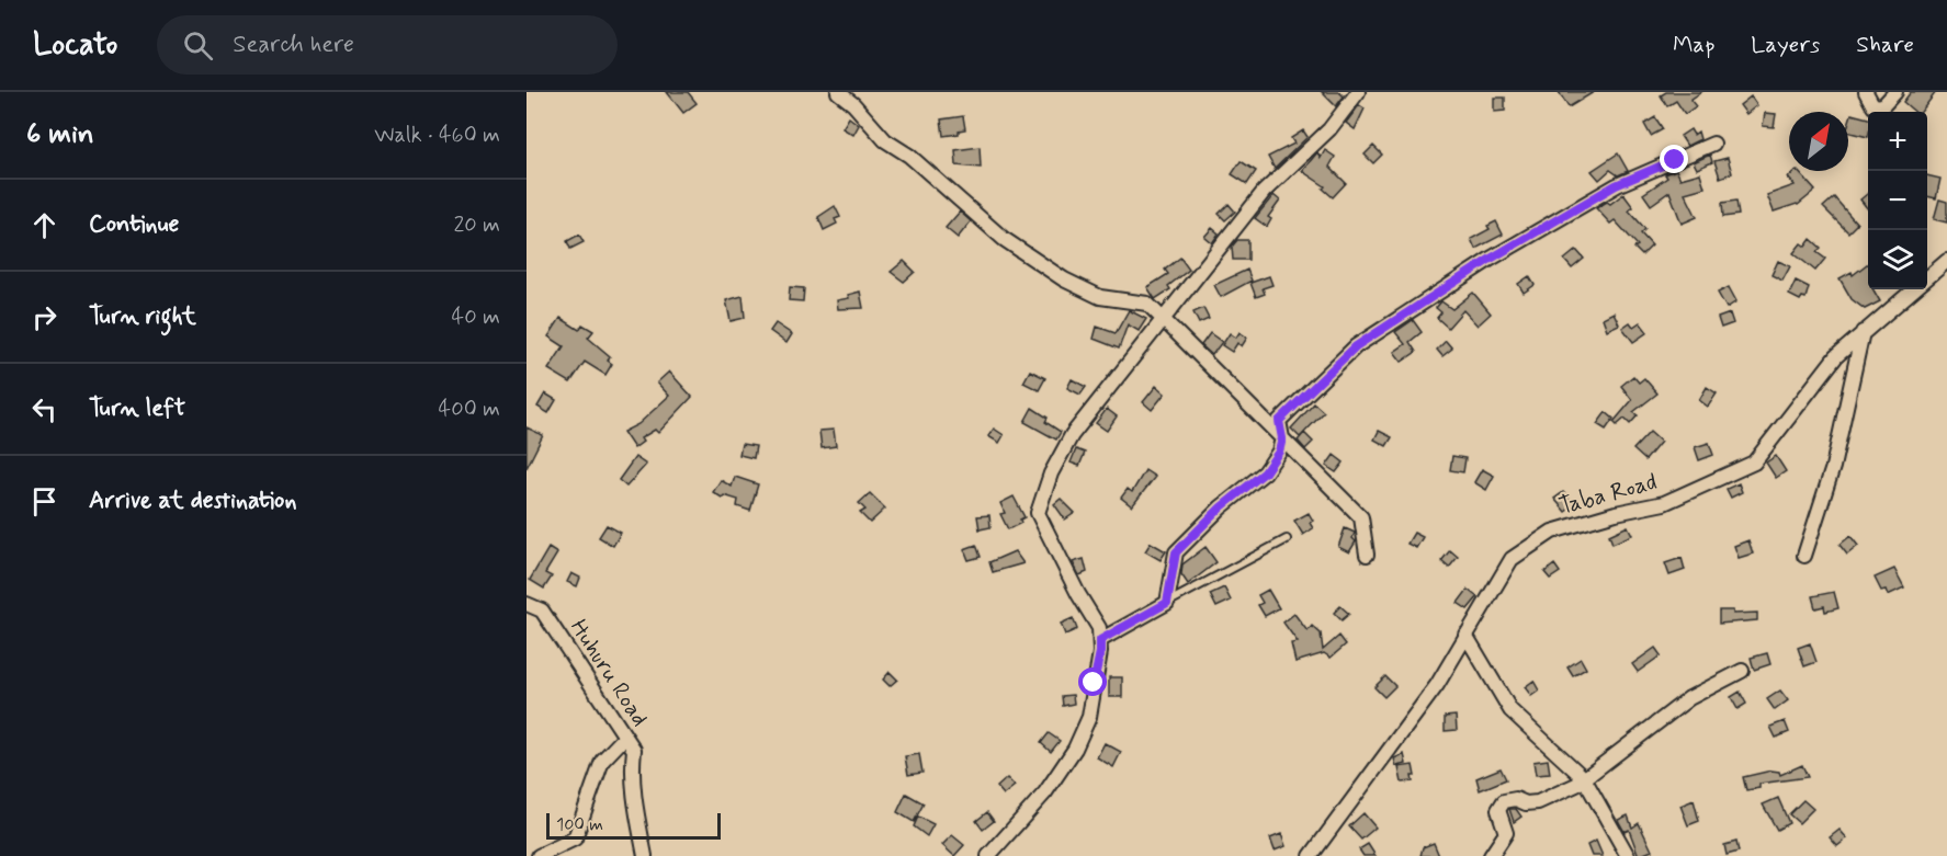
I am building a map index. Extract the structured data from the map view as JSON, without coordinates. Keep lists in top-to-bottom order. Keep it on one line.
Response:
{"streets":{"street":["Taba Road","Huhuru Road"]},"scale_bar":"100 m","north":"top right","page":{"header":"Locato","search":"Search here","nav":["Map","Layers","Share"],"heading":["6 min","Walk · 460 m"],"map_buttons":["+","−"],"list":[["Continue","20 m"],["Turn right","40 m"],["Turn left","400 m"],"Arrive at destination"],"scale":"100 m"}}
